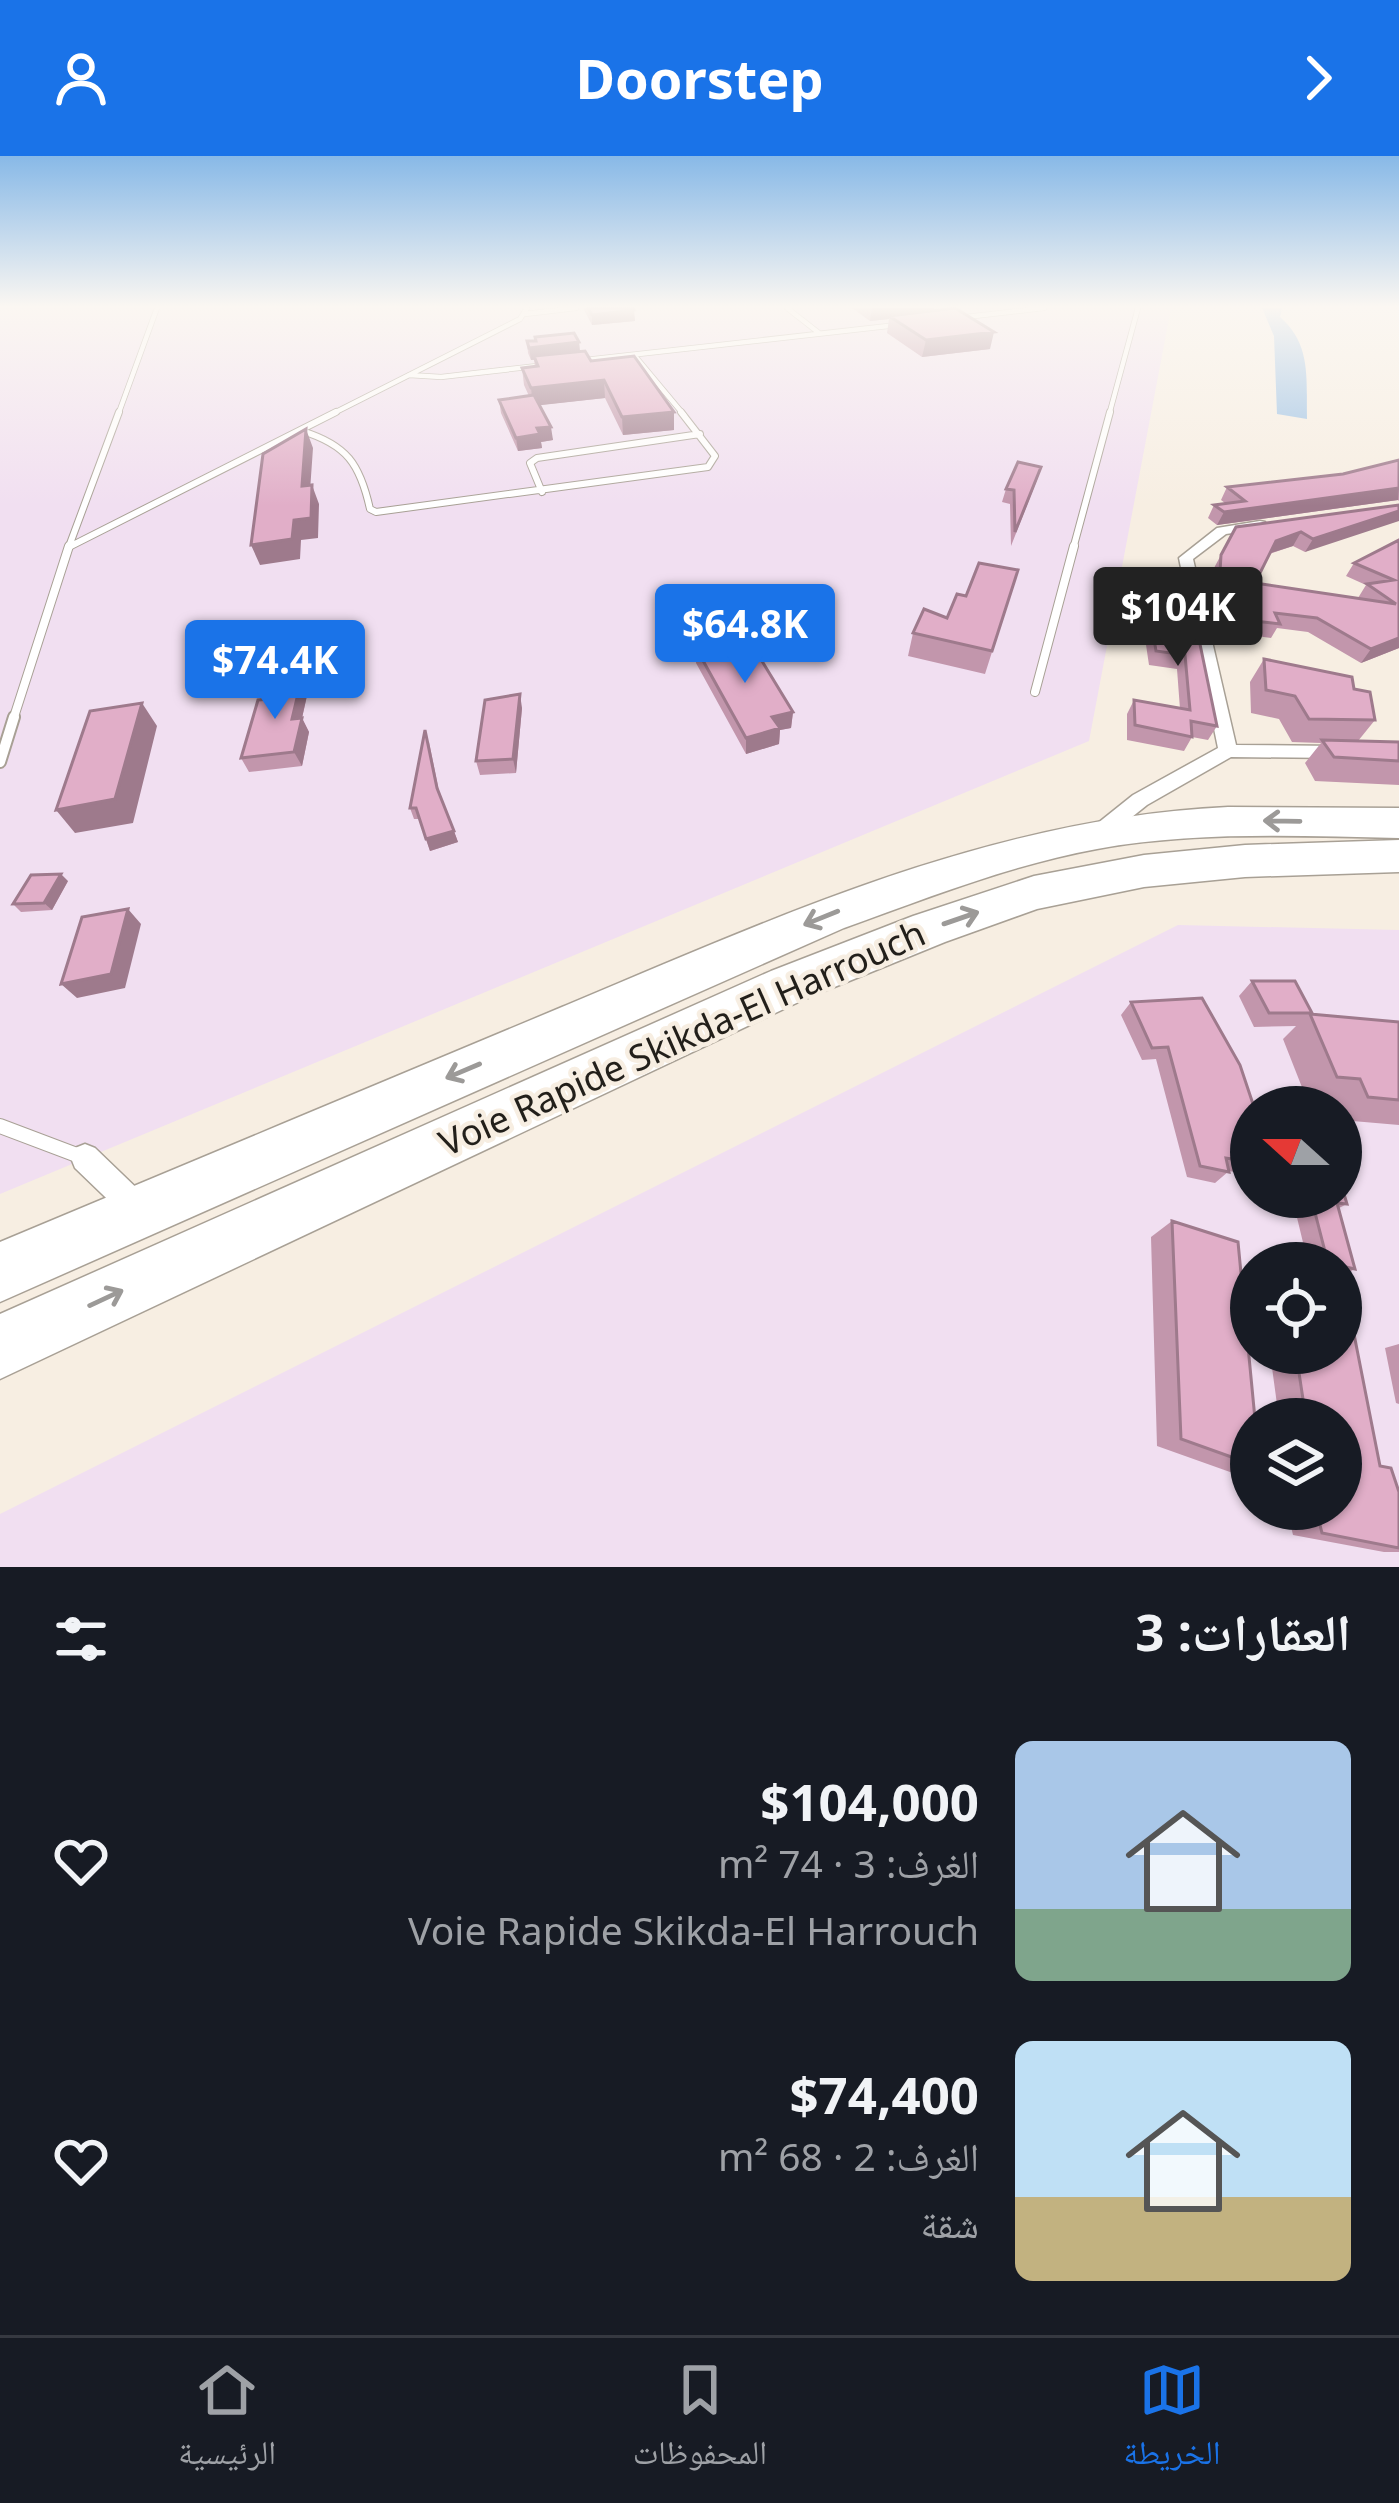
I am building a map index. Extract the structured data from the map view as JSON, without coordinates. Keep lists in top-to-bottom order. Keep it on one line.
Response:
{"streets":{"highway":["Voie Rapide Skikda-El Harrouch"]},"north":"left","page":{"header":"Doorstep","price":["$104K","$64.8K","$74.4K"],"heading":"العقارات: 3","list":[{"name":"$104,000","note":"الغرف: 3 · 74 m² · Voie Rapide Skikda-El Harrouch"},{"name":"$74,400","note":"الغرف: 2 · 68 m² · شقة"}],"tabs":["الخريطة","المحفوظات","الرئيسية"]}}
